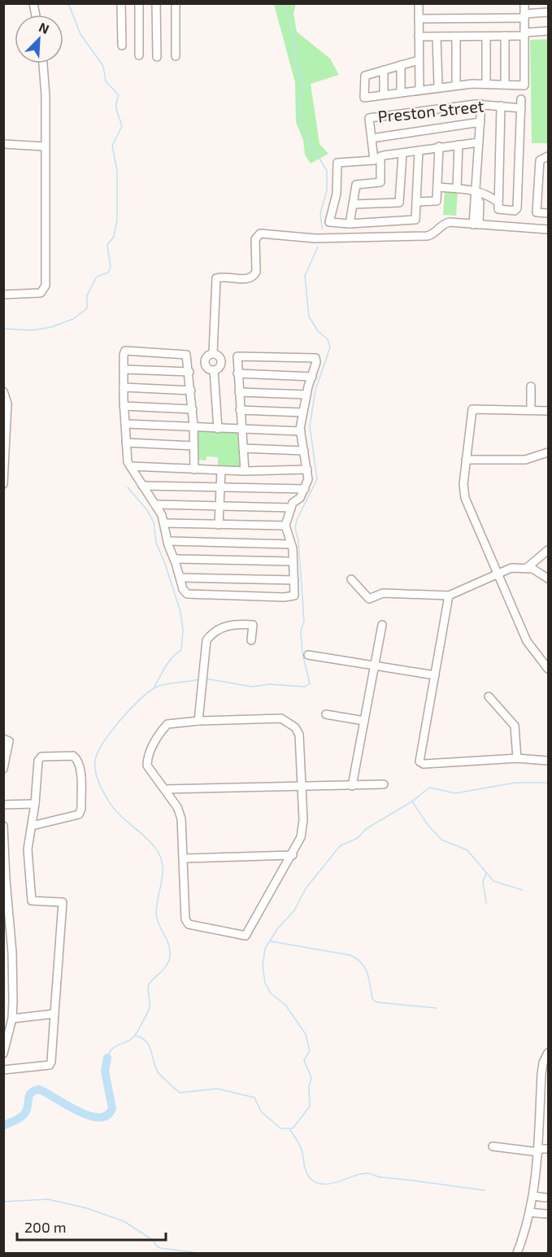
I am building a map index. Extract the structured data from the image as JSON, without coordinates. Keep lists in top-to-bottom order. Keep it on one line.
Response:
{"streets":{"street":["Preston Street"]},"scale_bar":"200 m","north":"top right"}
